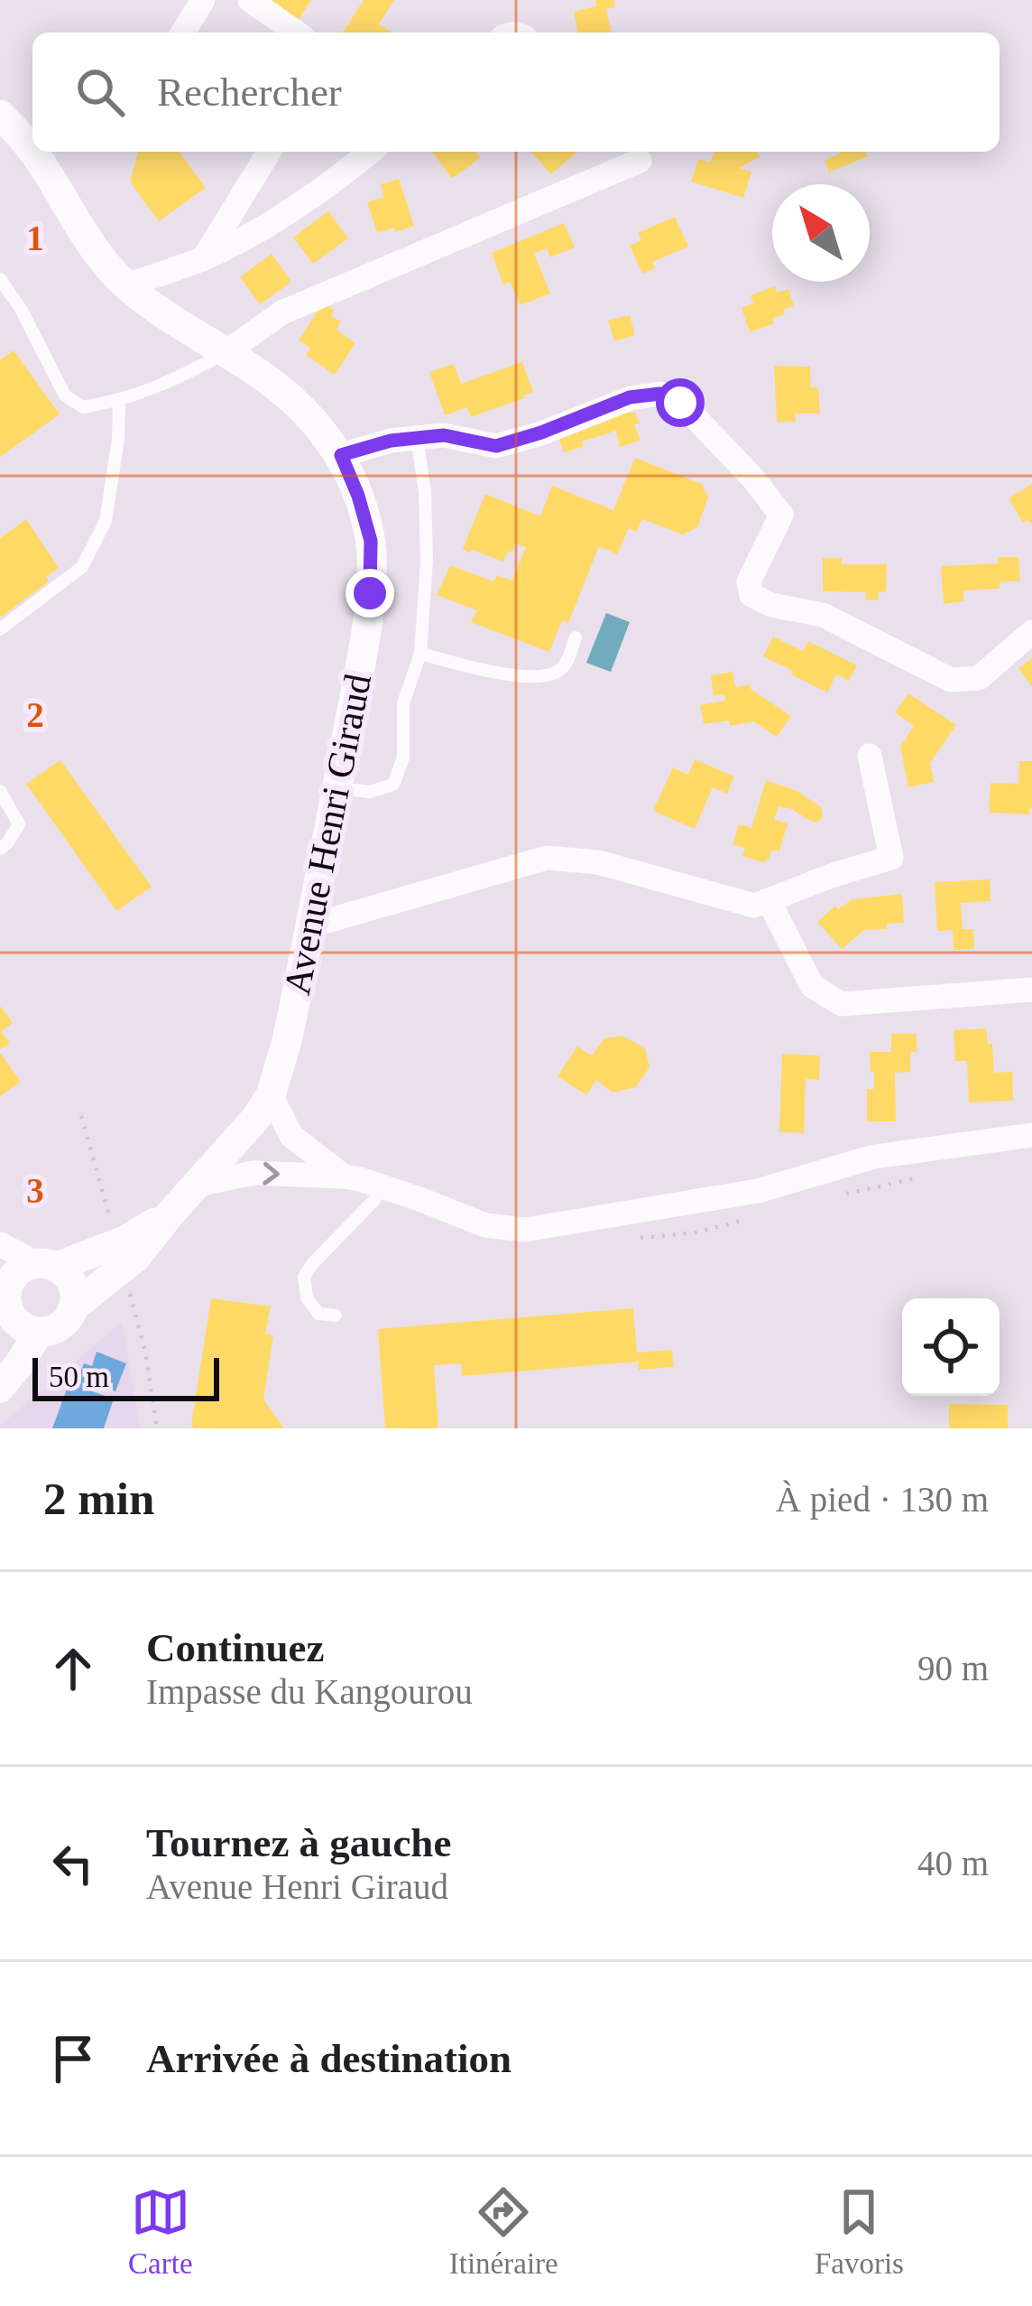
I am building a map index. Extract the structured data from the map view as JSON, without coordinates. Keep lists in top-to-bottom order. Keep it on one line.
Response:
{"streets":{"street":["Avenue Henri Giraud"]},"scale_bar":"50 m","north":"top left","page":{"search":"Rechercher","scale":"50 m","heading":["2 min","À pied · 130 m"],"list":[["Continuez","Impasse du Kangourou","90 m"],["Tournez à gauche","Avenue Henri Giraud","40 m"],"Arrivée à destination"],"nav":["Carte","Itinéraire","Favoris"]},"grid":{"rows":["1","2","3"]}}
